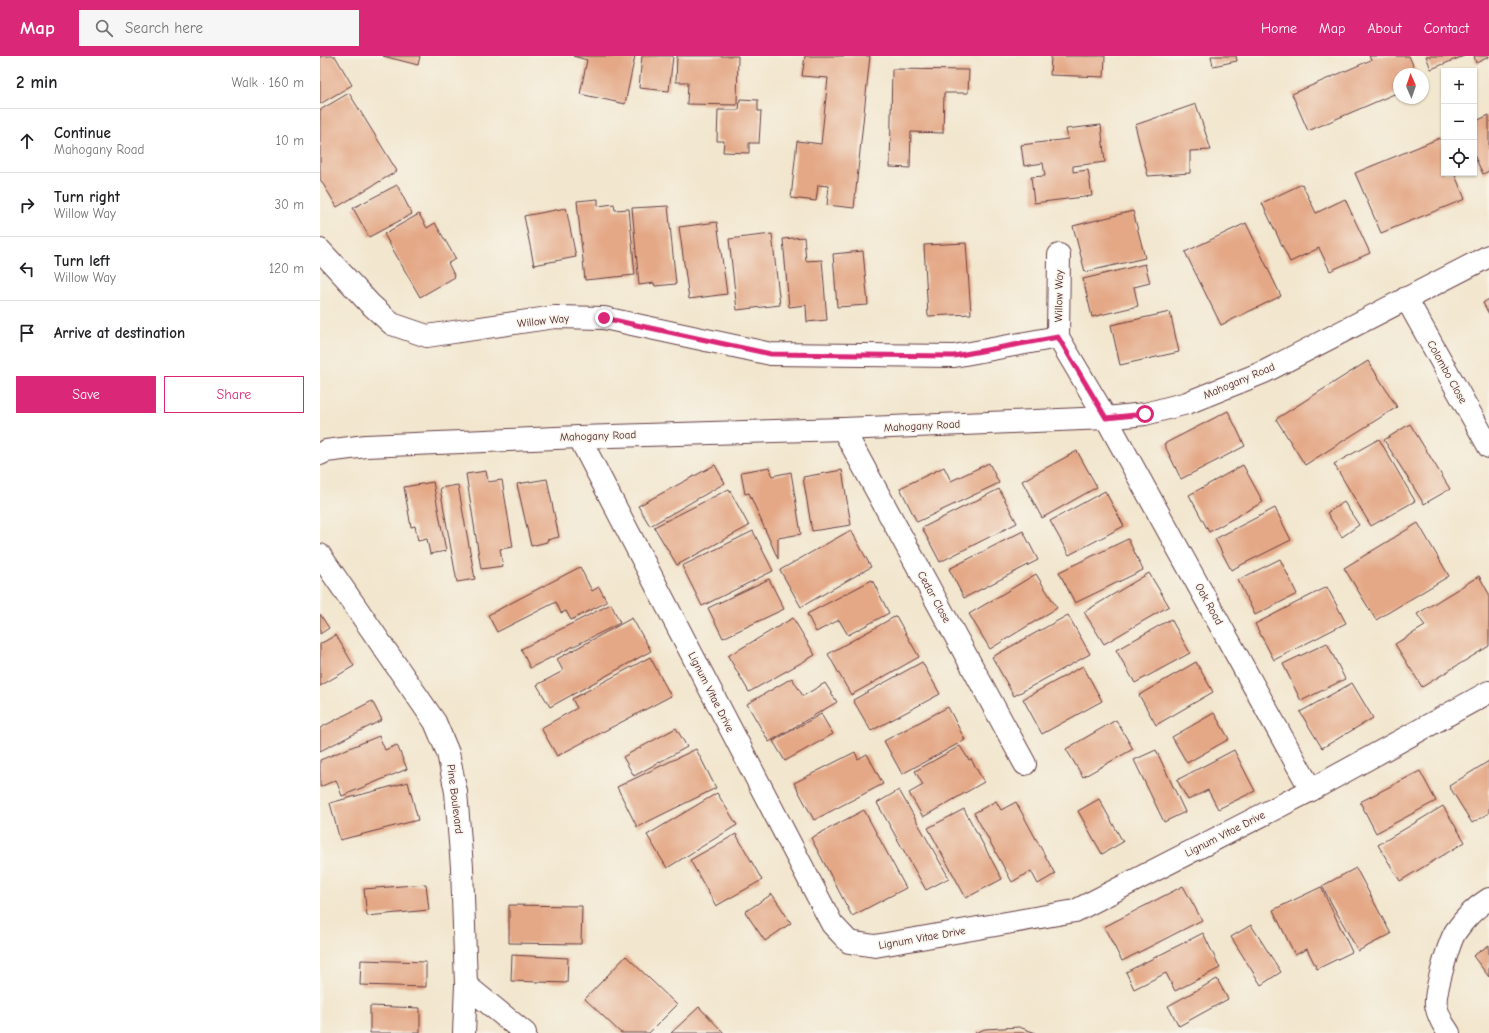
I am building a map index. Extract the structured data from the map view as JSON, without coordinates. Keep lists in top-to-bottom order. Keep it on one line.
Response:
{"streets":{"street":["Willow Way","Colombo Close","Mahogany Road","Cedar Close","Oak Road","Lignum Vitae Drive","Pine Boulevard"]},"crossings":[["Willow Way","Mahogany Road"],["Willow Way","Oak Road"],["Colombo Close","Mahogany Road"],["Mahogany Road","Cedar Close"],["Mahogany Road","Oak Road"],["Mahogany Road","Lignum Vitae Drive"],["Oak Road","Lignum Vitae Drive"]],"north":"top","page":{"header":"Map","search":"Search here","nav":["Home","Map","About","Contact"],"heading":["2 min","Walk · 160 m"],"map_buttons":["+","−"],"list":[["Continue","Mahogany Road","10 m"],["Turn right","Willow Way","30 m"],["Turn left","Willow Way","120 m"],"Arrive at destination"],"buttons":["Save","Share"]}}
